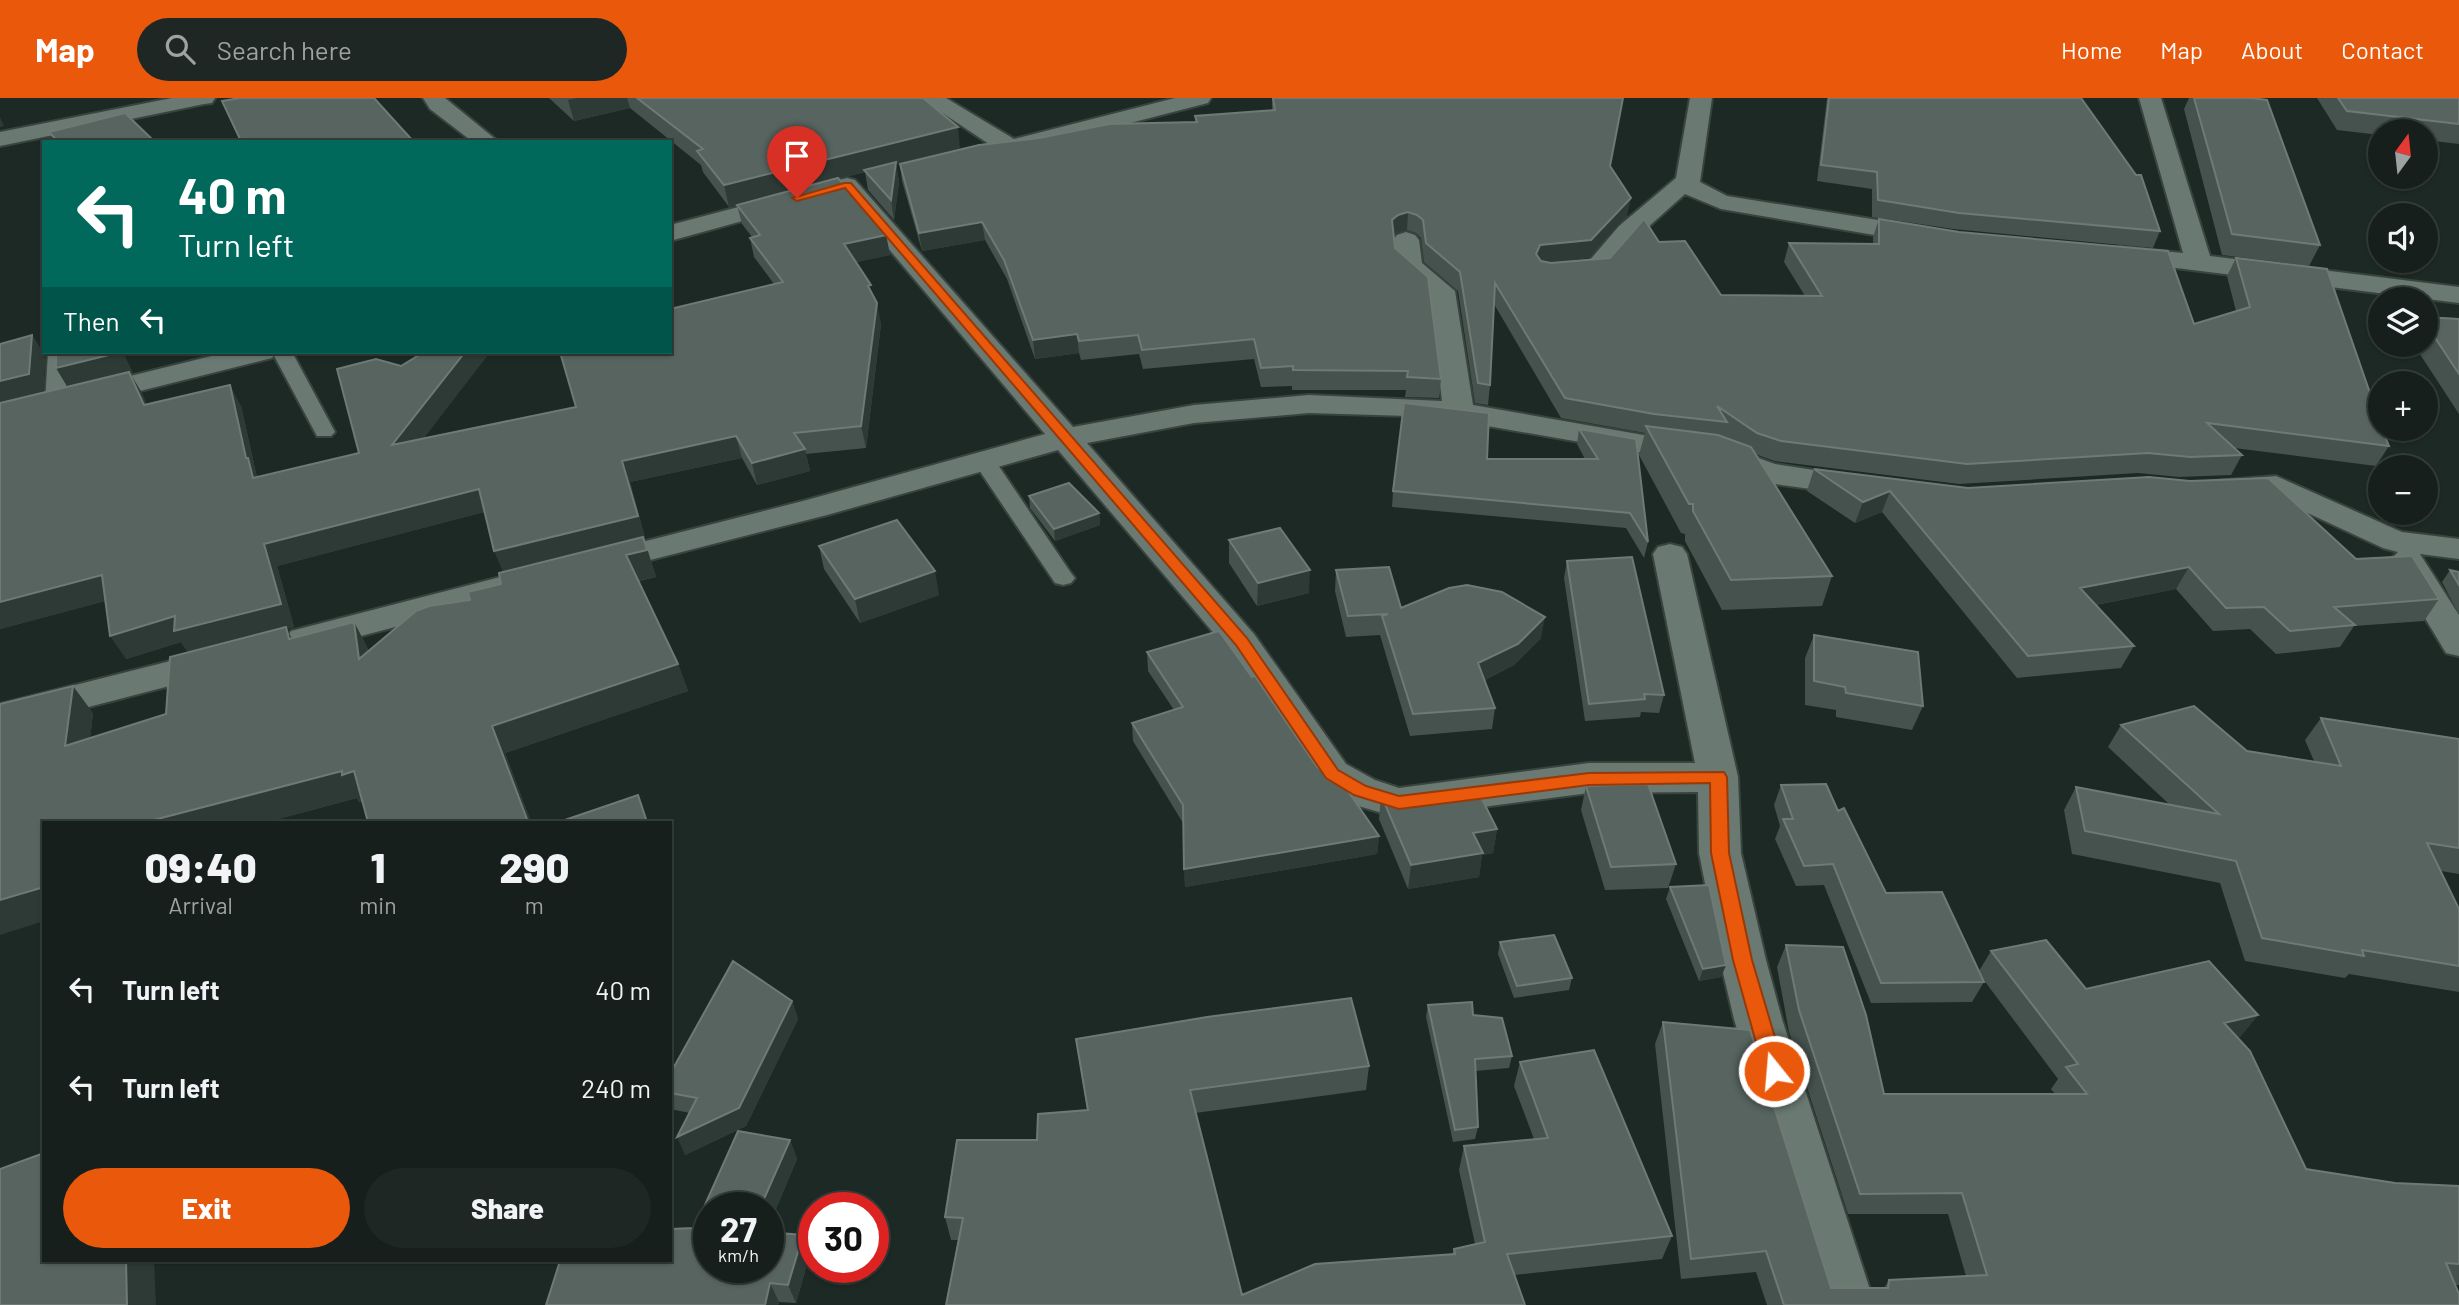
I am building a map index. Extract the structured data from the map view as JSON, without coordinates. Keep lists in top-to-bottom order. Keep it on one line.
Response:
{"north":"top","page":{"header":"Map","search":"Search here","nav":["Home","Map","About","Contact"],"map_buttons":["+","−"],"turn":["40 m","Turn left"],"then":"Then","eta":["09:40","Arrival","1","min","290","m"],"list":[{"name":"Turn left","value":"40 m"},{"name":"Turn left","value":"240 m"}],"buttons":["Exit","Share"],"speed":"27 km/h","limit":"30"}}
